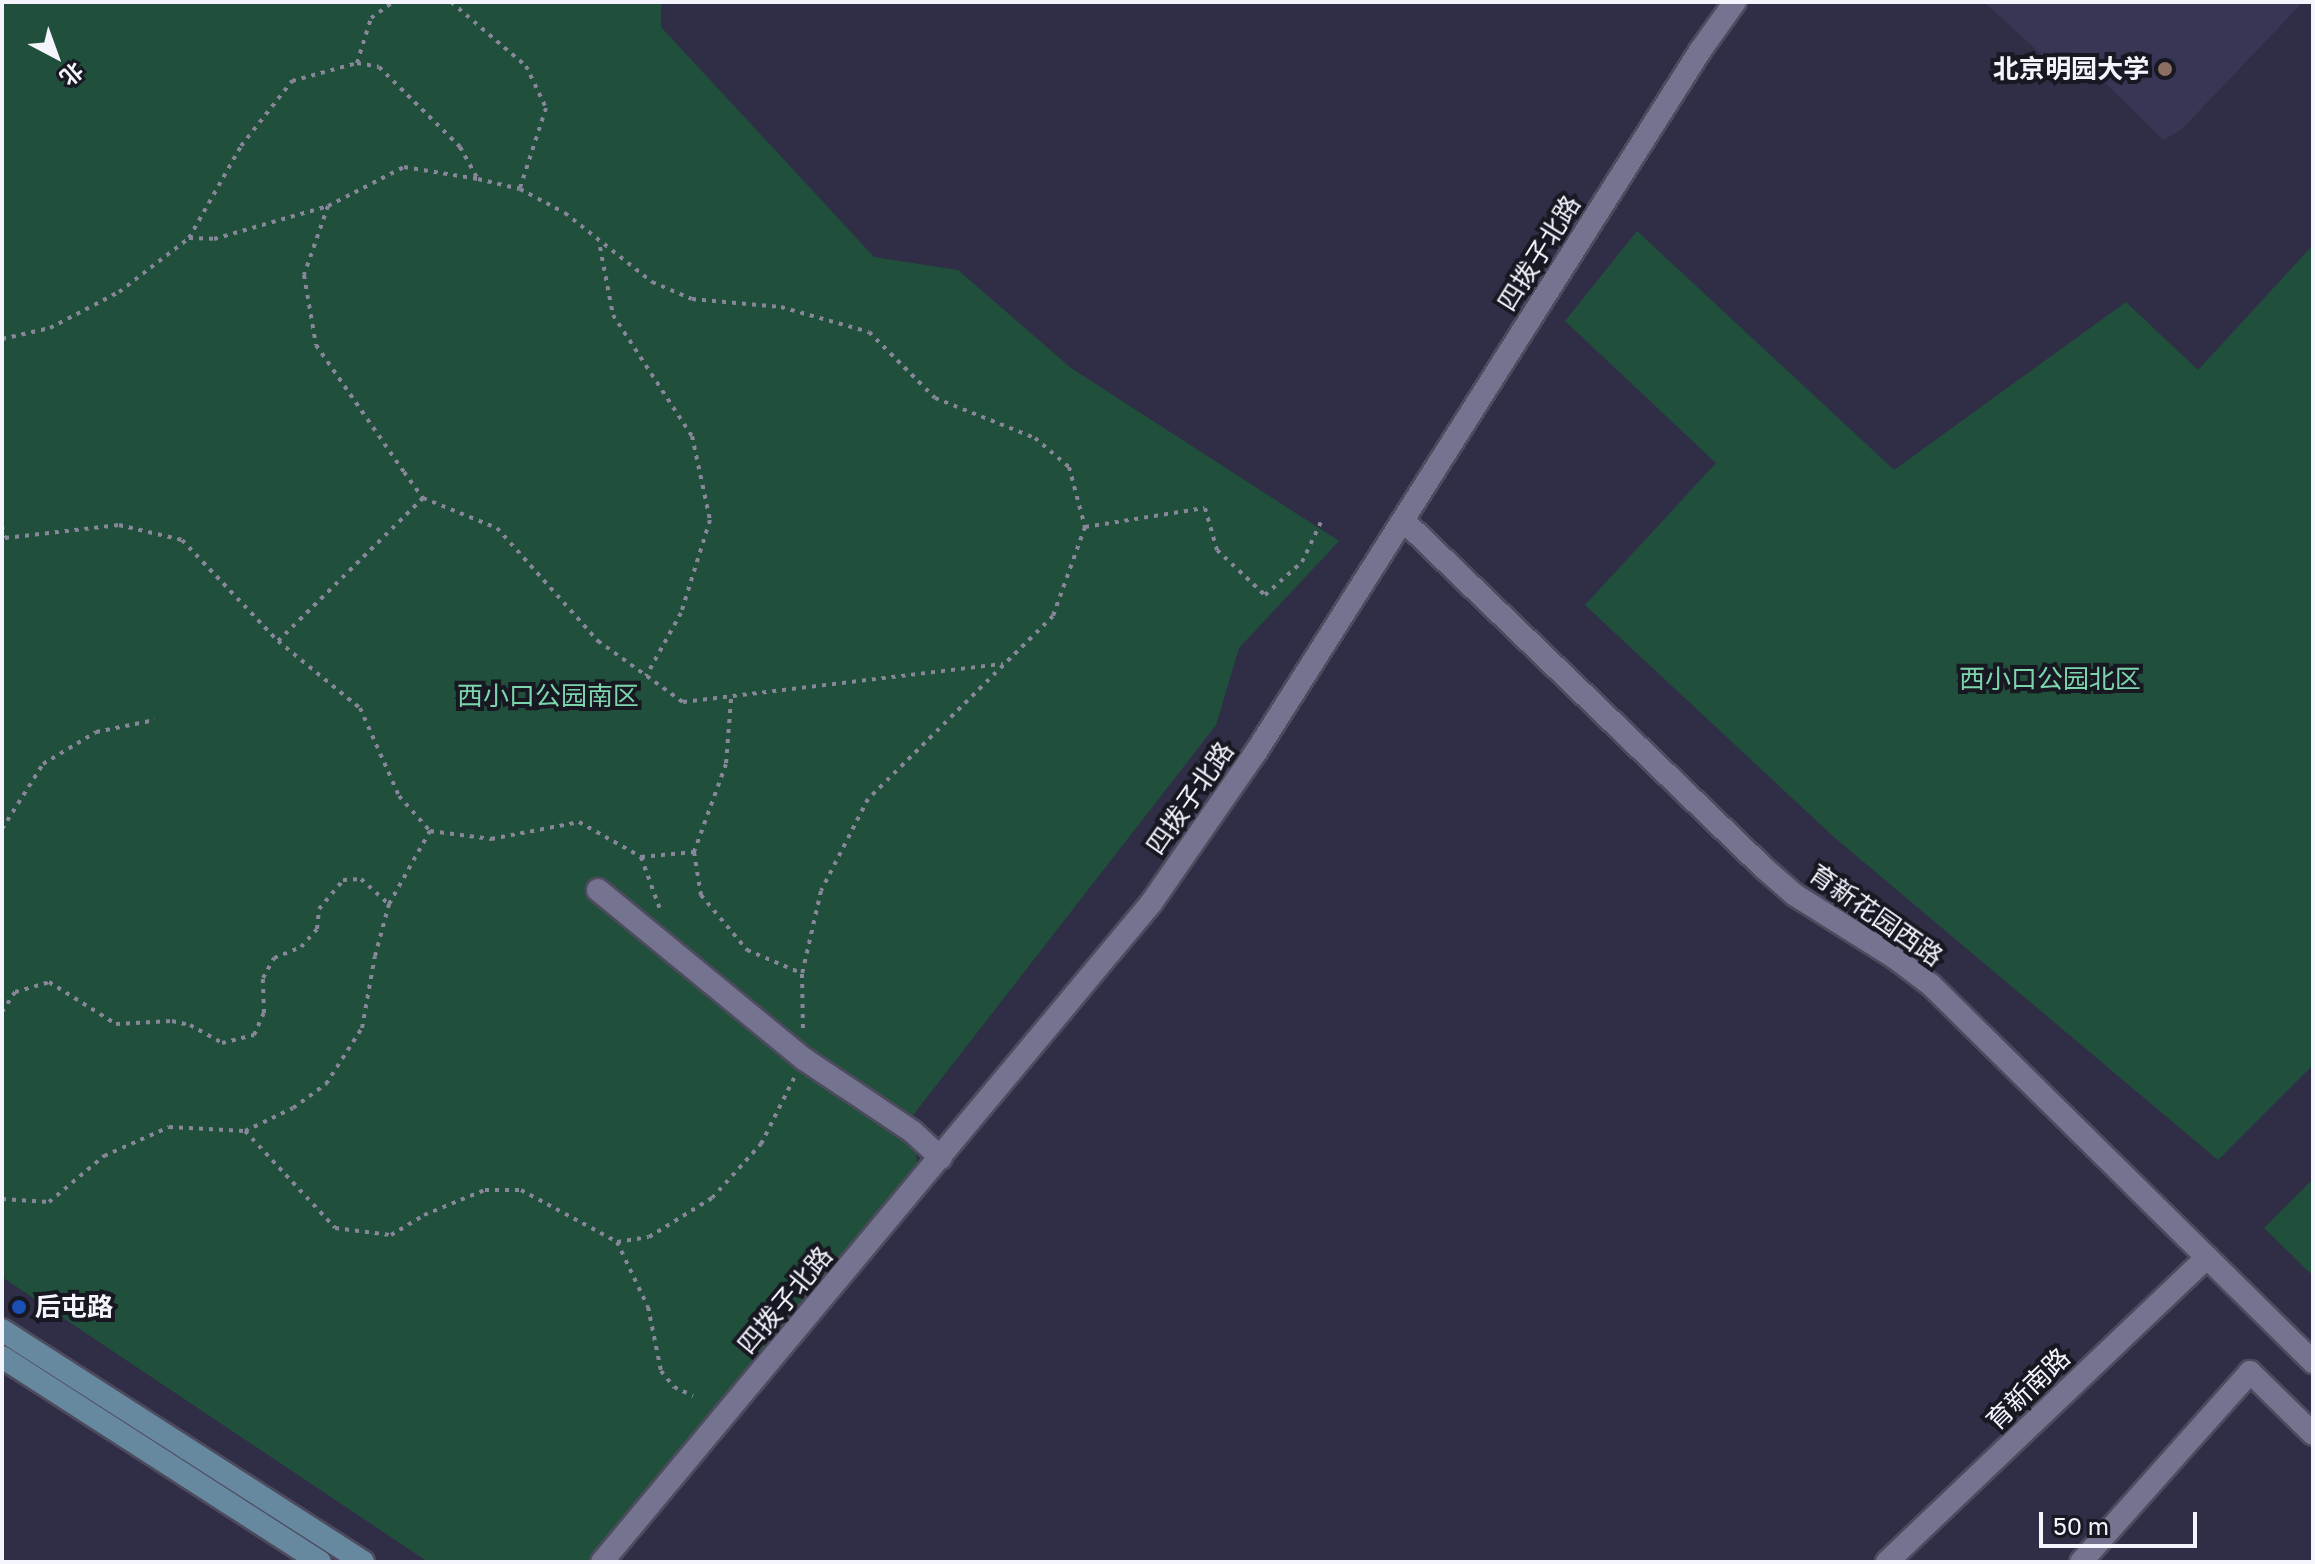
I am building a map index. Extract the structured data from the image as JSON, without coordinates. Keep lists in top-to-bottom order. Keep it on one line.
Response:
{"streets":{"street":["四拨子北路","育新花园西路","育新南路"]},"crossings":[["四拨子北路","育新花园西路"],["育新花园西路","育新南路"]],"parks":["西小口公园北区","西小口公园南区"],"places":["北京明园大学","后屯路"],"scale_bar":"50 m","north":"bottom right"}
